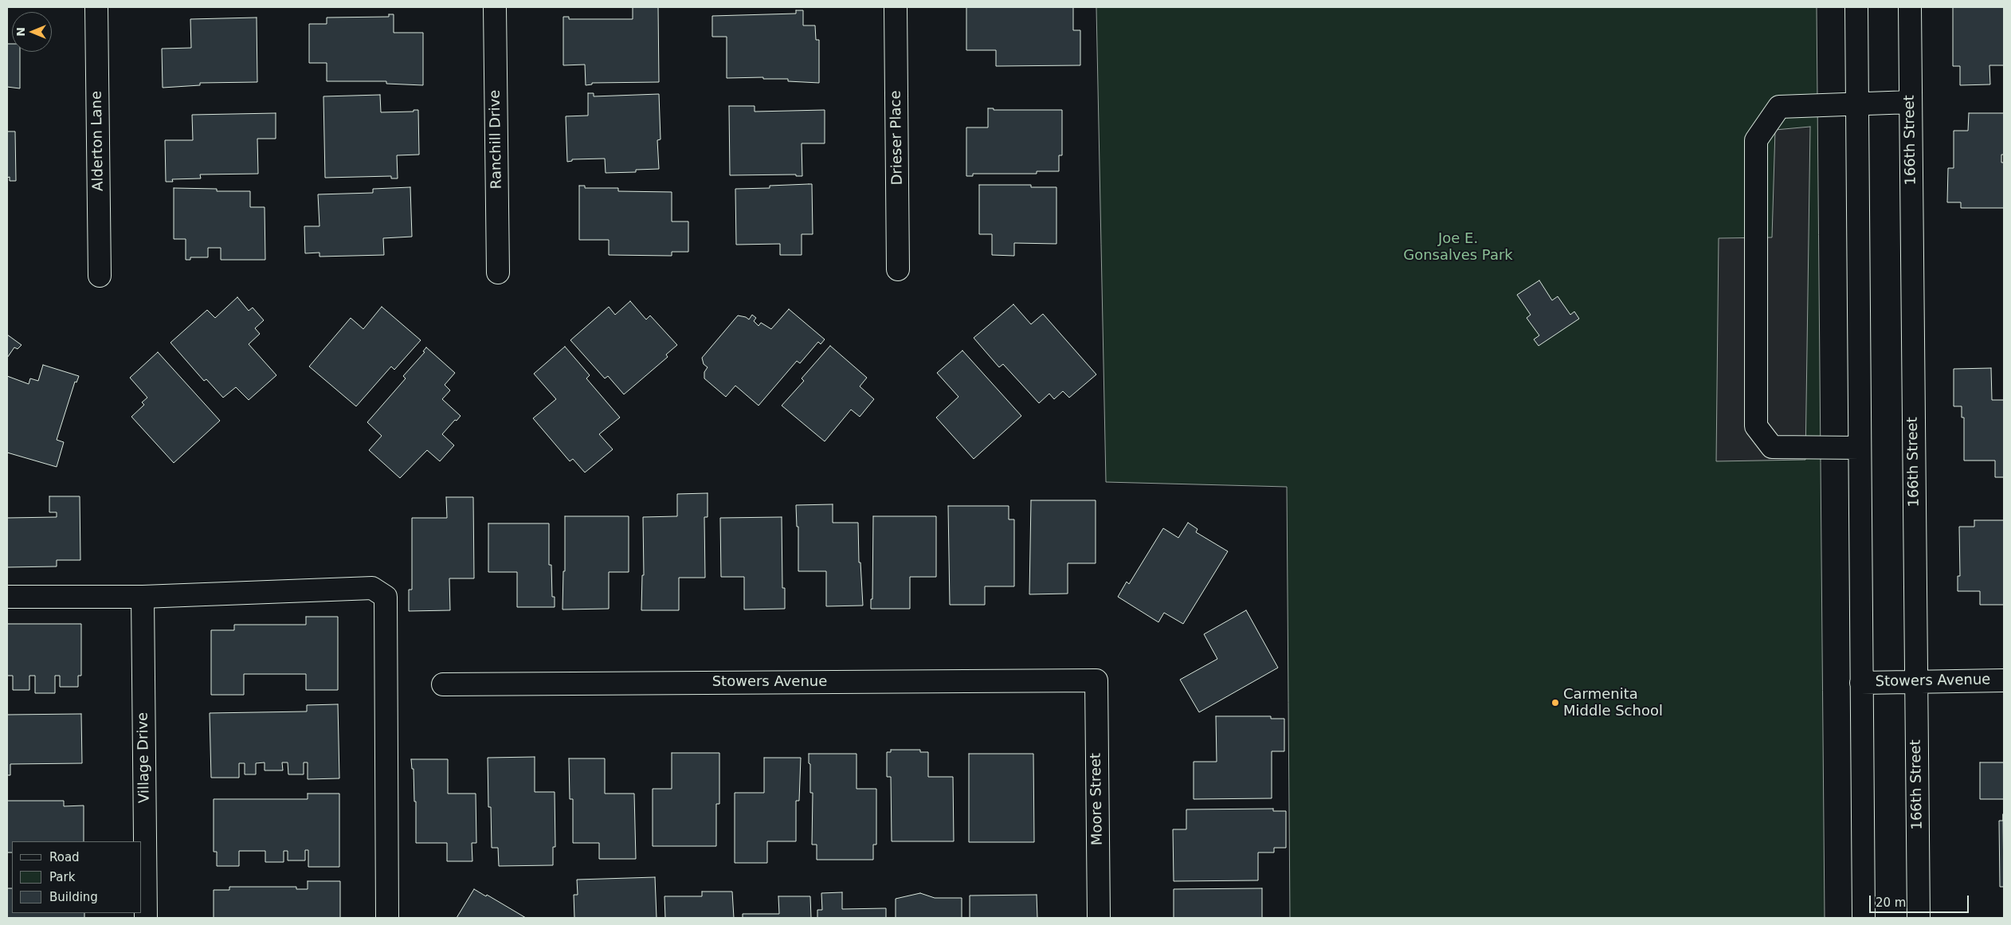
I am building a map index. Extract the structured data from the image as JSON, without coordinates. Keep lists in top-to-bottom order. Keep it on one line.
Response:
{"streets":{"street":["Drieser Place","Ranchill Drive","166th Street","Alderton Lane","Stowers Avenue","Village Drive","Moore Street"]},"crossings":[["166th Street","Stowers Avenue"],["Stowers Avenue","Moore Street"]],"parks":["Joe E. Gonsalves Park"],"places":["Carmenita Middle School"],"legend":["Road","Park","Building"],"scale_bar":"20 m","north":"left"}
